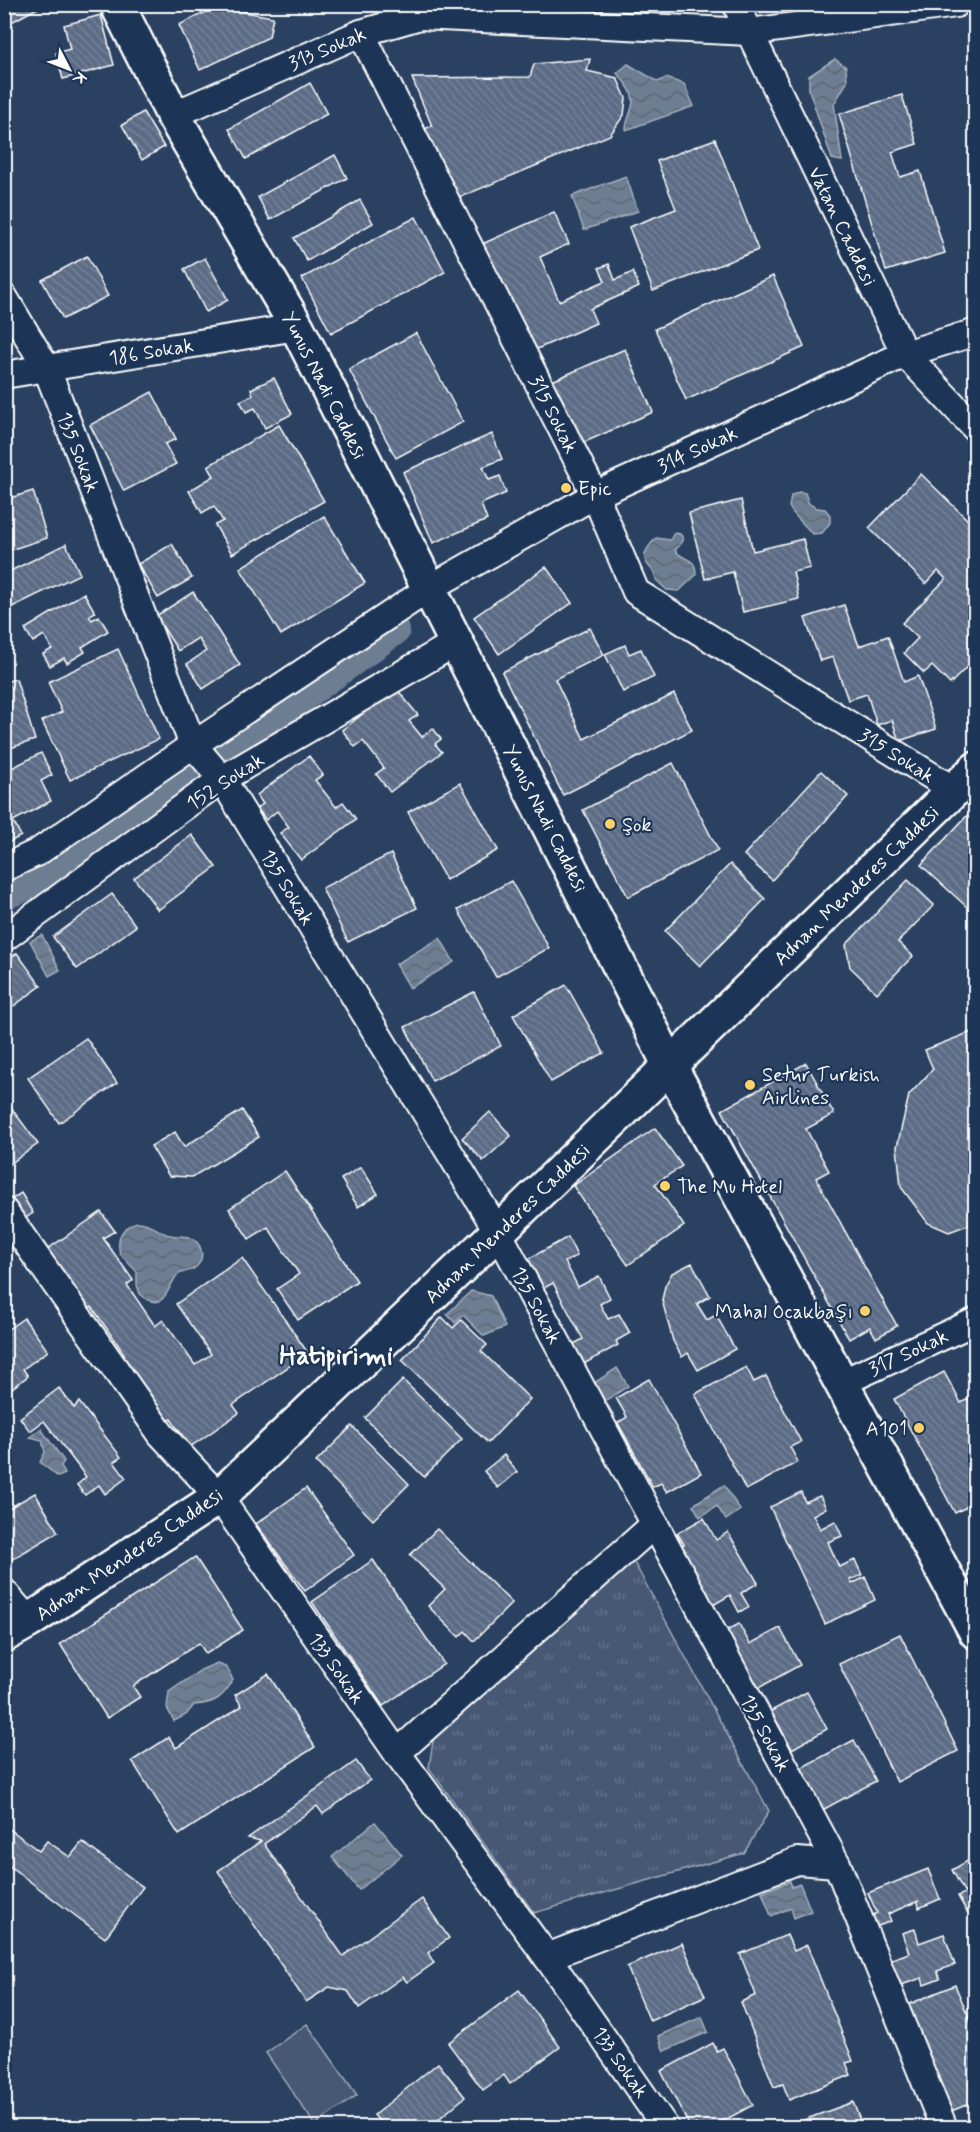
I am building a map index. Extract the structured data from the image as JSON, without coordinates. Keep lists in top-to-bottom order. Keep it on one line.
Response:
{"streets":{"street":["313 Sokak","Vatan Caddesi","186 Sokak","Yunus Nadi Caddesi","315 Sokak","314 Sokak","135 Sokak","152 Sokak","Adnan Menderes Caddesi","317 Sokak","133 Sokak"]},"crossings":[["313 Sokak","Vatan Caddesi"],["313 Sokak","Yunus Nadi Caddesi"],["313 Sokak","315 Sokak"],["Vatan Caddesi","314 Sokak"],["186 Sokak","Yunus Nadi Caddesi"],["186 Sokak","135 Sokak"],["Yunus Nadi Caddesi","314 Sokak"],["Yunus Nadi Caddesi","152 Sokak"],["Yunus Nadi Caddesi","Adnan Menderes Caddesi"],["Yunus Nadi Caddesi","317 Sokak"],["315 Sokak","314 Sokak"],["315 Sokak","Adnan Menderes Caddesi"],["314 Sokak","152 Sokak"],["135 Sokak","152 Sokak"],["135 Sokak","Adnan Menderes Caddesi"],["Adnan Menderes Caddesi","133 Sokak"]],"districts":["Hatipirimi"],"places":["Epic","Şok","Setur Turkish Airlines","The Mu Hotel","Mahal Ocakbaşı","A101"],"north":"bottom right"}
